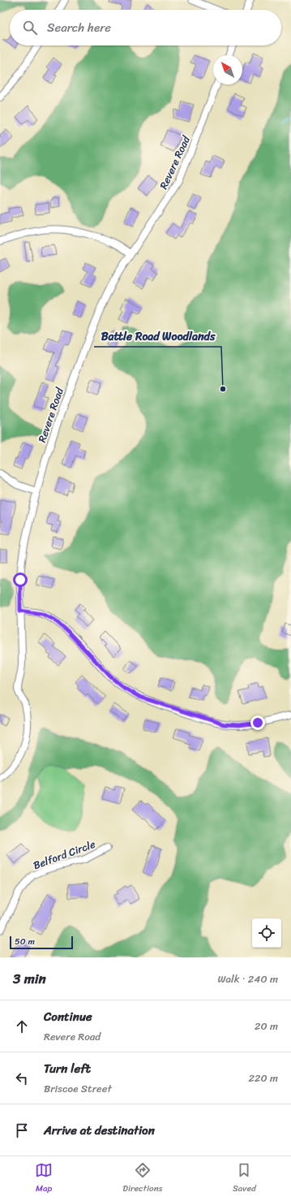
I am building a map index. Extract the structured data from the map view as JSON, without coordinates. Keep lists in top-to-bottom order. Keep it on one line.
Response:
{"streets":{"street":["Revere Road","Belford Circle"]},"places":["Battle Road Woodlands"],"scale_bar":"50 m","north":"top left","page":{"search":"Search here","scale":"50 m","heading":["3 min","Walk · 240 m"],"list":[["Continue","Revere Road","20 m"],["Turn left","Briscoe Street","220 m"],"Arrive at destination"],"nav":["Map","Directions","Saved"]}}
